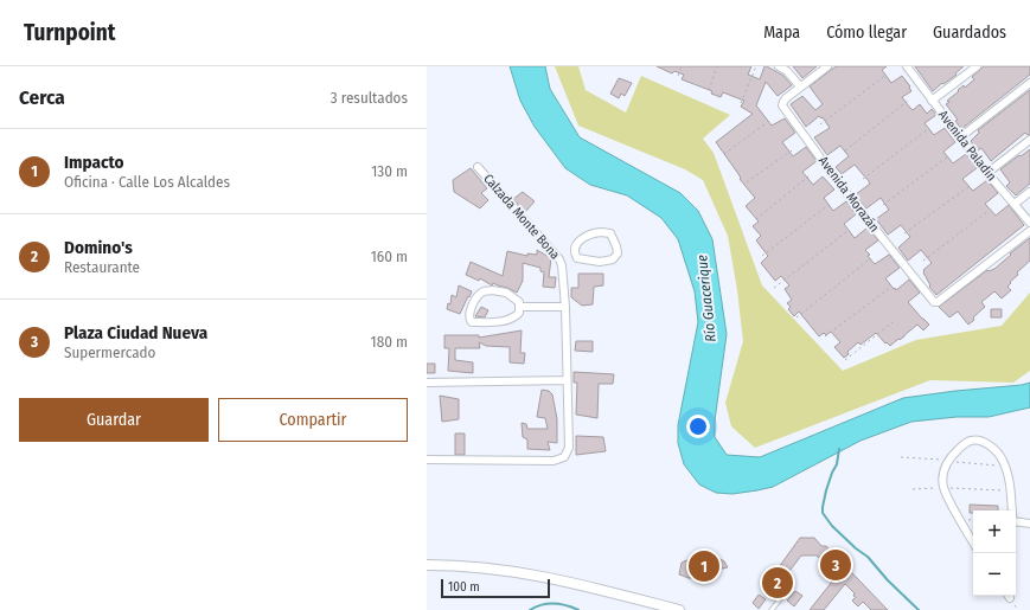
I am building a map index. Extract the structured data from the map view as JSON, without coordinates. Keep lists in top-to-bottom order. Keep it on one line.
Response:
{"streets":{"street":["Avenida Paladín","Avenida Morazán","Calzada Monte Bona"]},"water":["Río Guacerique"],"scale_bar":"100 m","page":{"header":"Turnpoint","nav":["Mapa","Cómo llegar","Guardados"],"heading":["Cerca","3 resultados"],"list":[{"mark":"1","name":"Impacto","note":"Oficina · Calle Los Alcaldes","value":"130 m"},{"mark":"2","name":"Domino's","note":"Restaurante","value":"160 m"},{"mark":"3","name":"Plaza Ciudad Nueva","note":"Supermercado","value":"180 m"}],"buttons":["Guardar","Compartir"],"map_buttons":["+","−"],"pins":["3","1","2"],"scale":"100 m"}}
